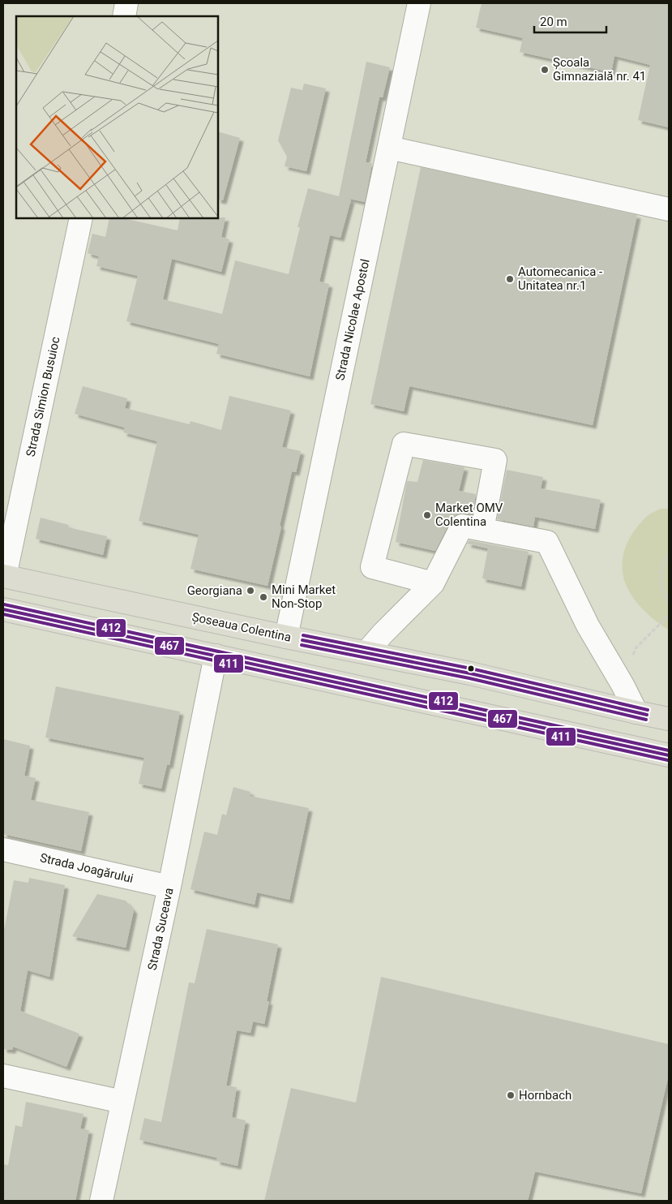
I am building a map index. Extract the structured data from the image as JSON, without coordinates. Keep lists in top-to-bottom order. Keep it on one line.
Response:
{"streets":{"main road":["Șoseaua Colentina"],"street":["Strada Nicolae Apostol","Strada Simion Busuioc","Strada Joagărului","Strada Suceava"]},"crossings":[["Strada Nicolae Apostol","Șoseaua Colentina"],["Strada Simion Busuioc","Șoseaua Colentina"],["Strada Joagărului","Strada Suceava"]],"places":["Școala Gimnazială nr. 41","Automecanica - Unitatea nr.1","Market OMV Colentina","Georgiana","Mini Market Non-Stop","Hornbach"],"lines":["transit line 412","transit line 467","transit line 411"],"scale_bar":"20 m"}
